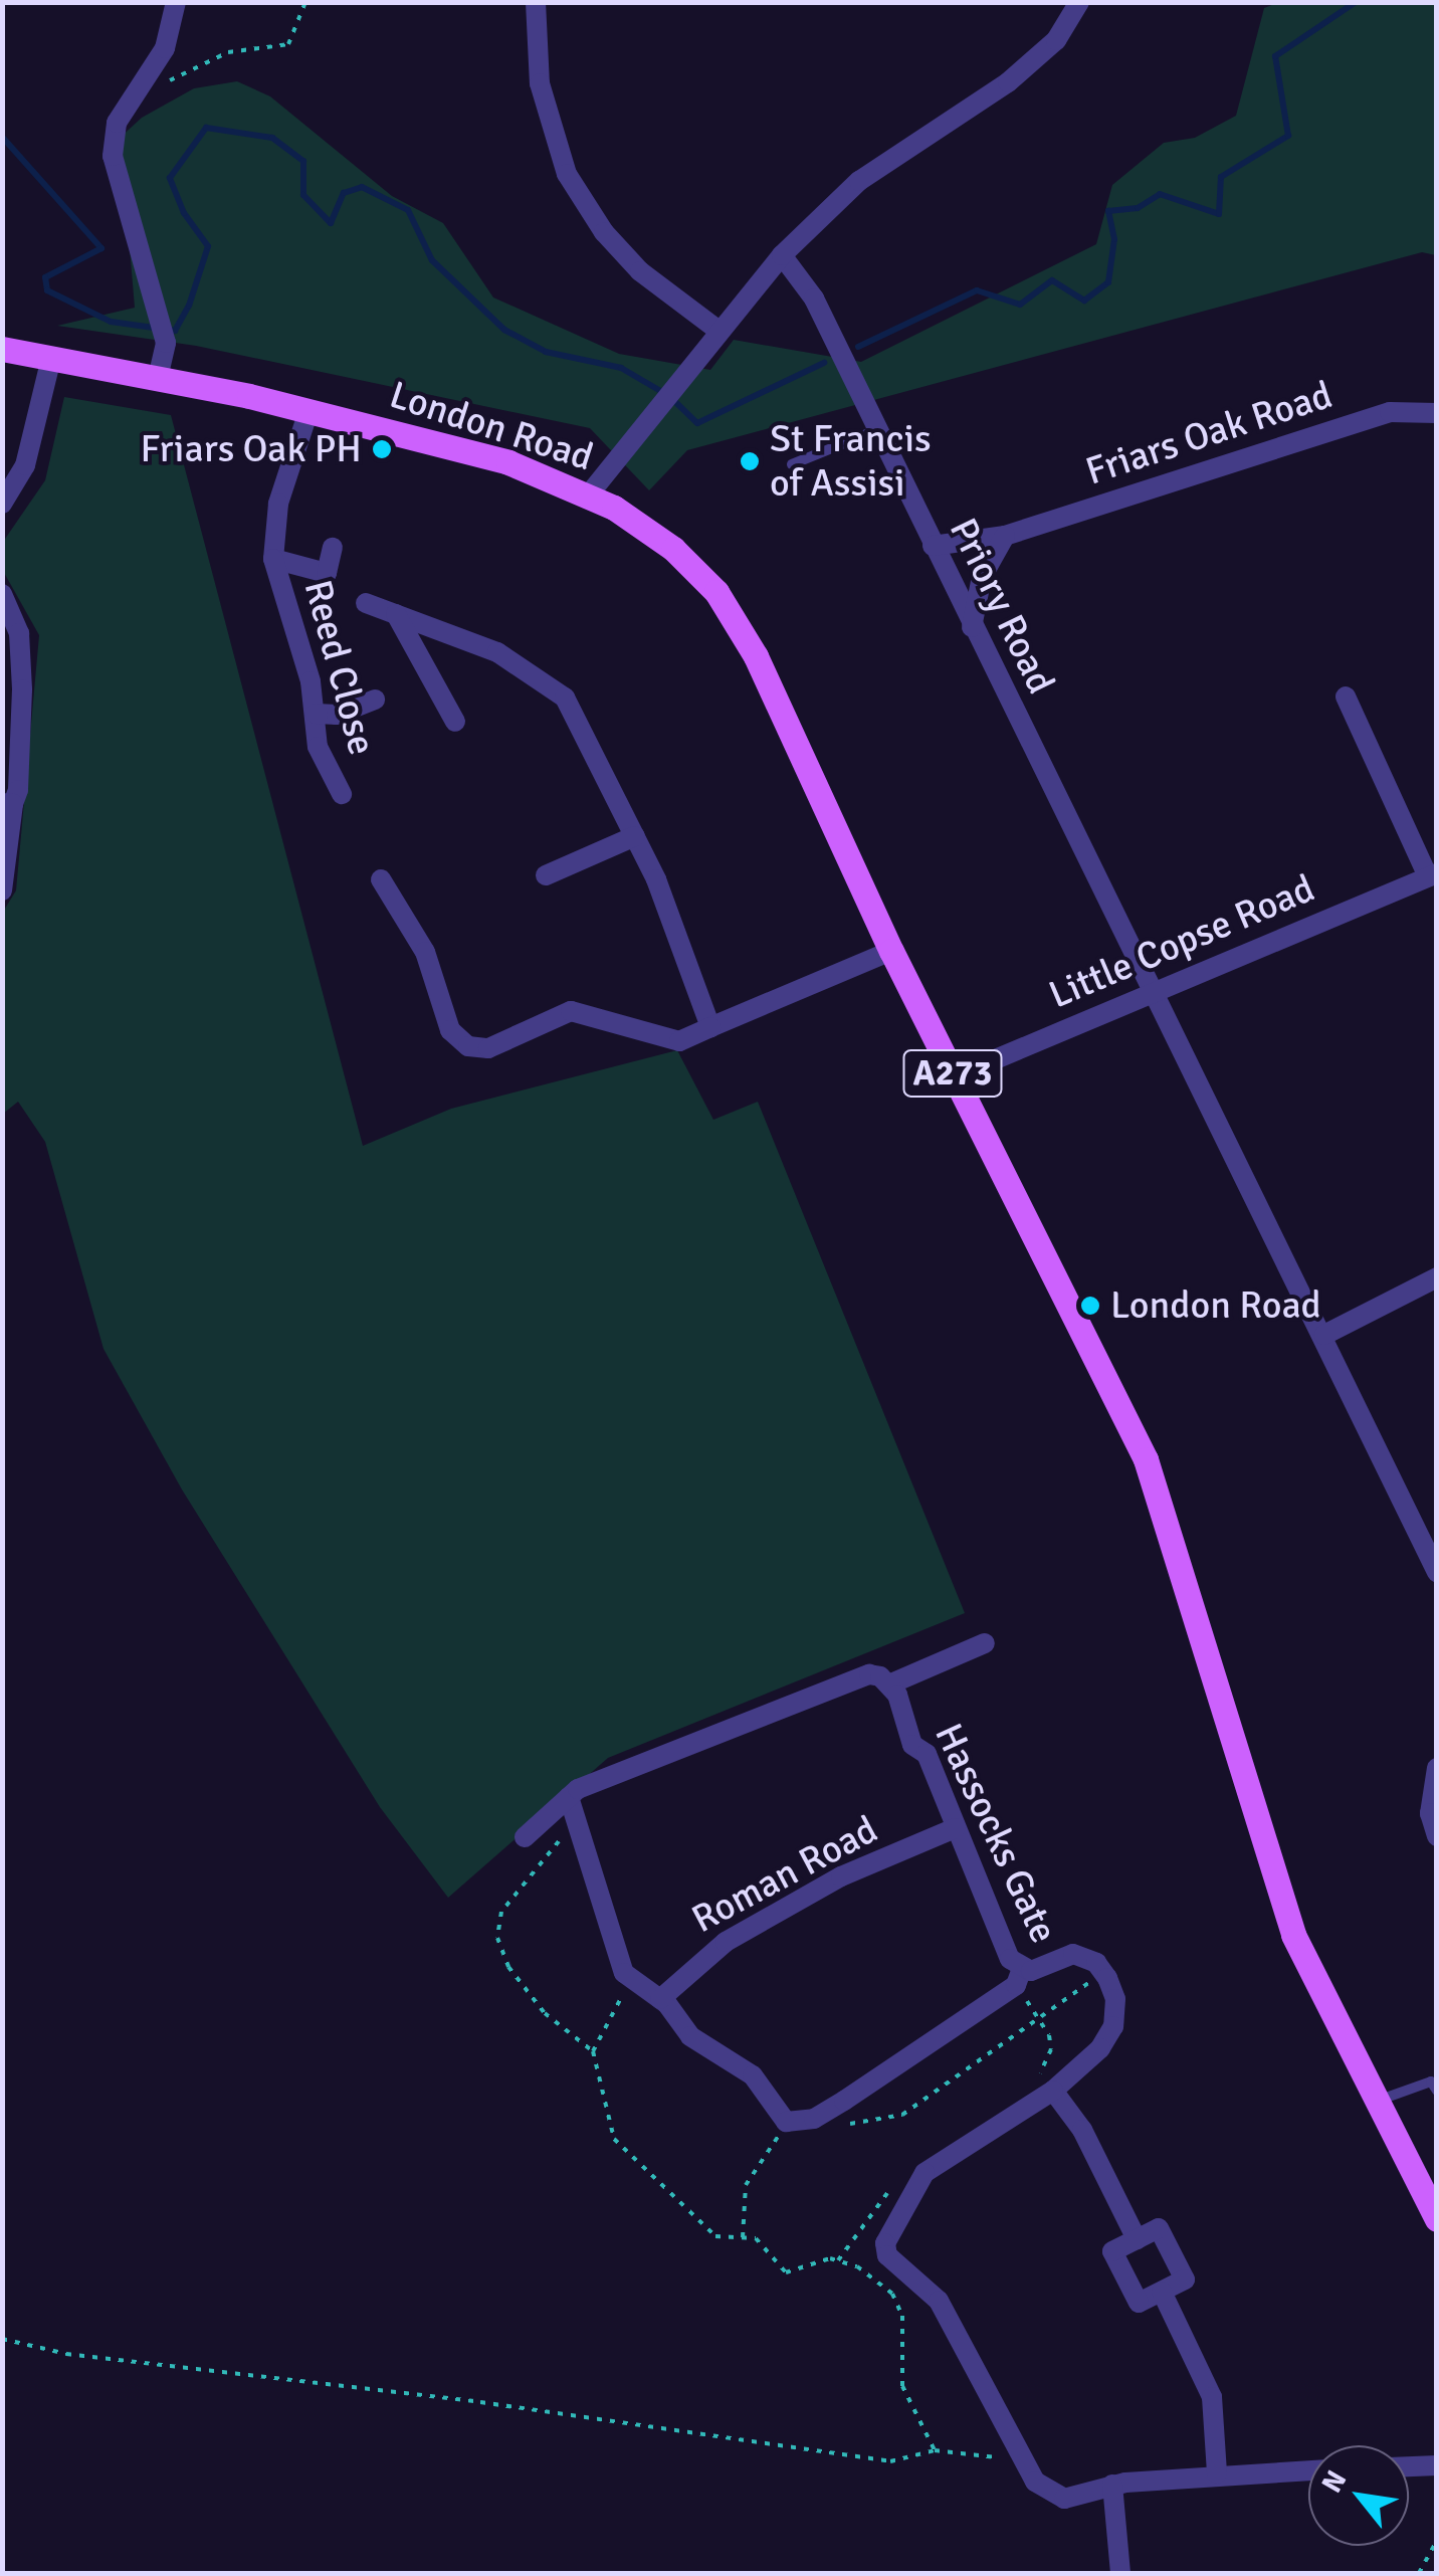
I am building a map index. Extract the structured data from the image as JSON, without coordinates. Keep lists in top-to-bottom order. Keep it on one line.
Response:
{"streets":{"main road":["London Road","A273"],"street":["Friars Oak Road","Priory Road","Reed Close","Little Copse Road","Hassocks Gate","Roman Road"]},"crossings":[["London Road","Reed Close"],["London Road","Little Copse Road"],["Friars Oak Road","Priory Road"],["Priory Road","Little Copse Road"],["Hassocks Gate","Roman Road"]],"places":["Friars Oak PH","St Francis of Assisi","London Road"],"north":"top left"}
